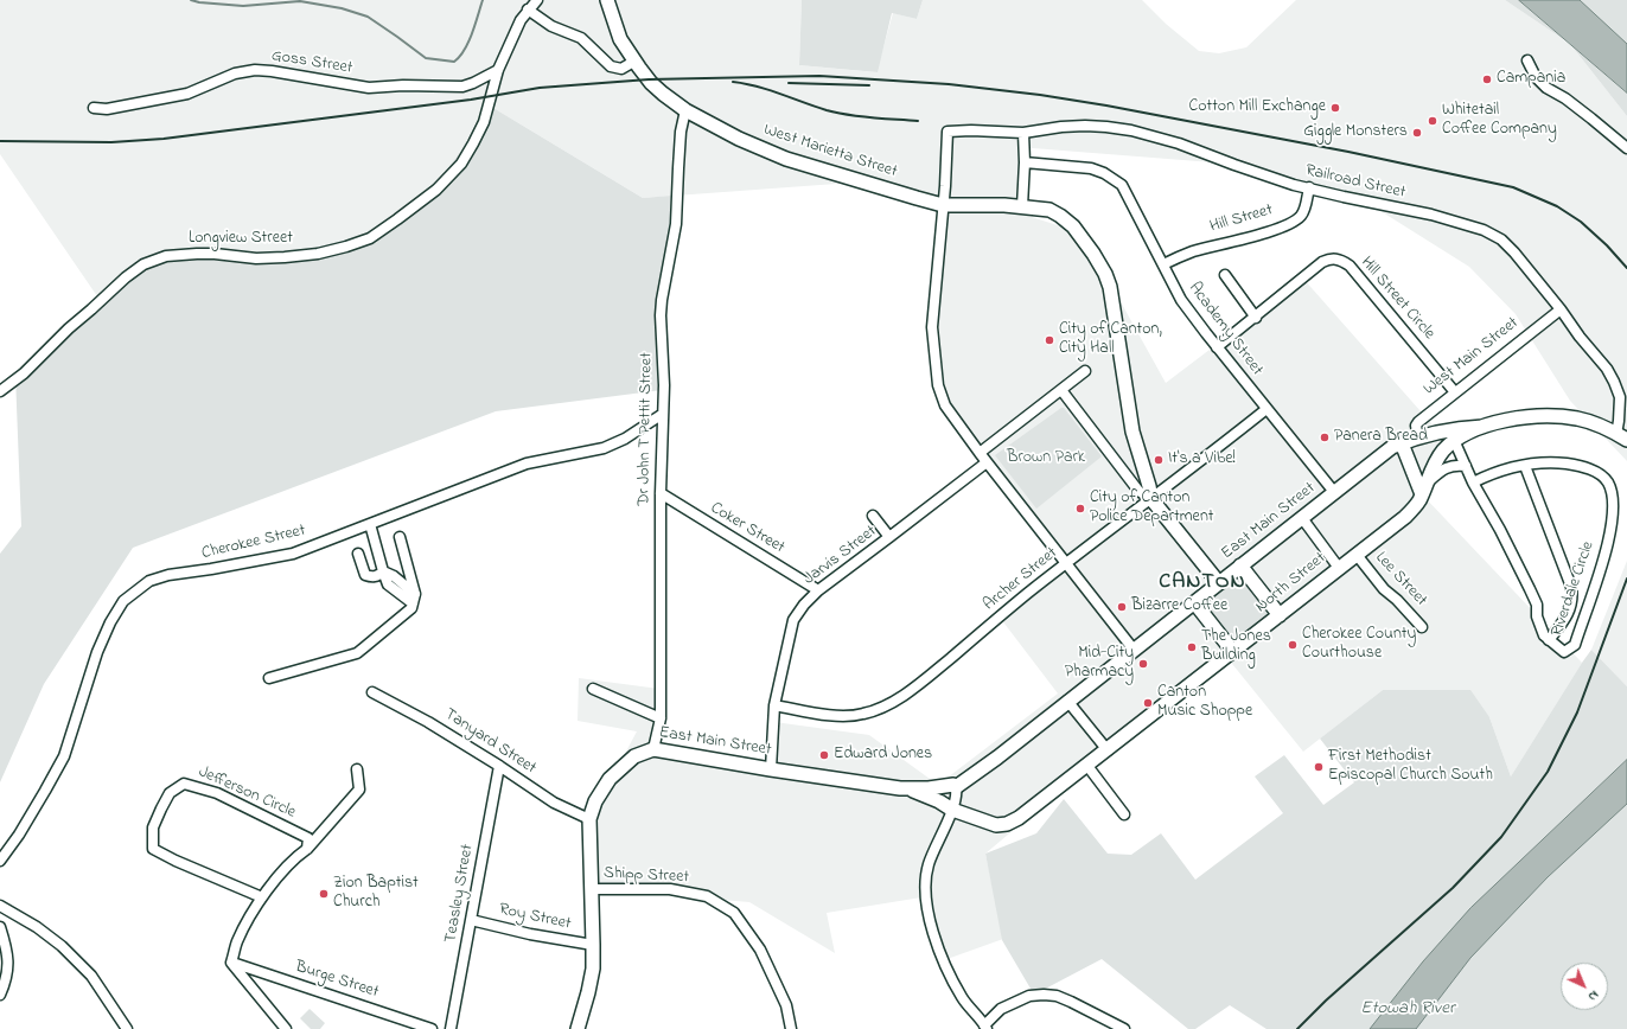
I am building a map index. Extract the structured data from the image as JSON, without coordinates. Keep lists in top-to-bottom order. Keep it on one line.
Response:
{"streets":{"main road":["West Marietta Street","East Main Street","North Street"],"street":["Goss Street","Railroad Street","Hill Street","Longview Street","Hill Street Circle","Academy Street","West Main Street","Dr John T Pettit Street","Coker Street","Cherokee Street","Jarvis Street","Archer Street","Lee Street","Riverdale Circle","Tanyard Street","Jefferson Circle","Shipp Street","Teasley Street","Roy Street","Burge Street"]},"crossings":[["Goss Street","Longview Street"],["West Marietta Street","Railroad Street"],["West Marietta Street","Dr John T Pettit Street"],["West Marietta Street","Archer Street"],["Railroad Street","Hill Street"],["Railroad Street","West Main Street"],["Hill Street","Academy Street"],["Hill Street Circle","Academy Street"],["Hill Street Circle","West Main Street"],["Academy Street","East Main Street"],["Academy Street","Archer Street"],["Dr John T Pettit Street","East Main Street"],["Dr John T Pettit Street","Coker Street"],["Dr John T Pettit Street","Cherokee Street"],["East Main Street","Jarvis Street"],["East Main Street","North Street"],["East Main Street","Tanyard Street"],["East Main Street","Shipp Street"],["East Main Street","Roy Street"],["Coker Street","Jarvis Street"],["Jarvis Street","Archer Street"],["Lee Street","North Street"],["Tanyard Street","Teasley Street"],["Teasley Street","Roy Street"]],"districts":["CANTON"],"water":["Etowah River"],"parks":["Brown Park"],"places":["Campania","Cotton Mill Exchange","Whitetail Coffee Company","Giggle Monsters","City of Canton, City Hall","Panera Bread","It's a Vibe!","City of Canton Police Department","Bizarre Coffee","Cherokee County Courthouse","The Jones Building","Mid-City Pharmacy","Canton Music Shoppe","Edward Jones","First Methodist Episcopal Church South","Zion Baptist Church"],"north":"bottom right"}
